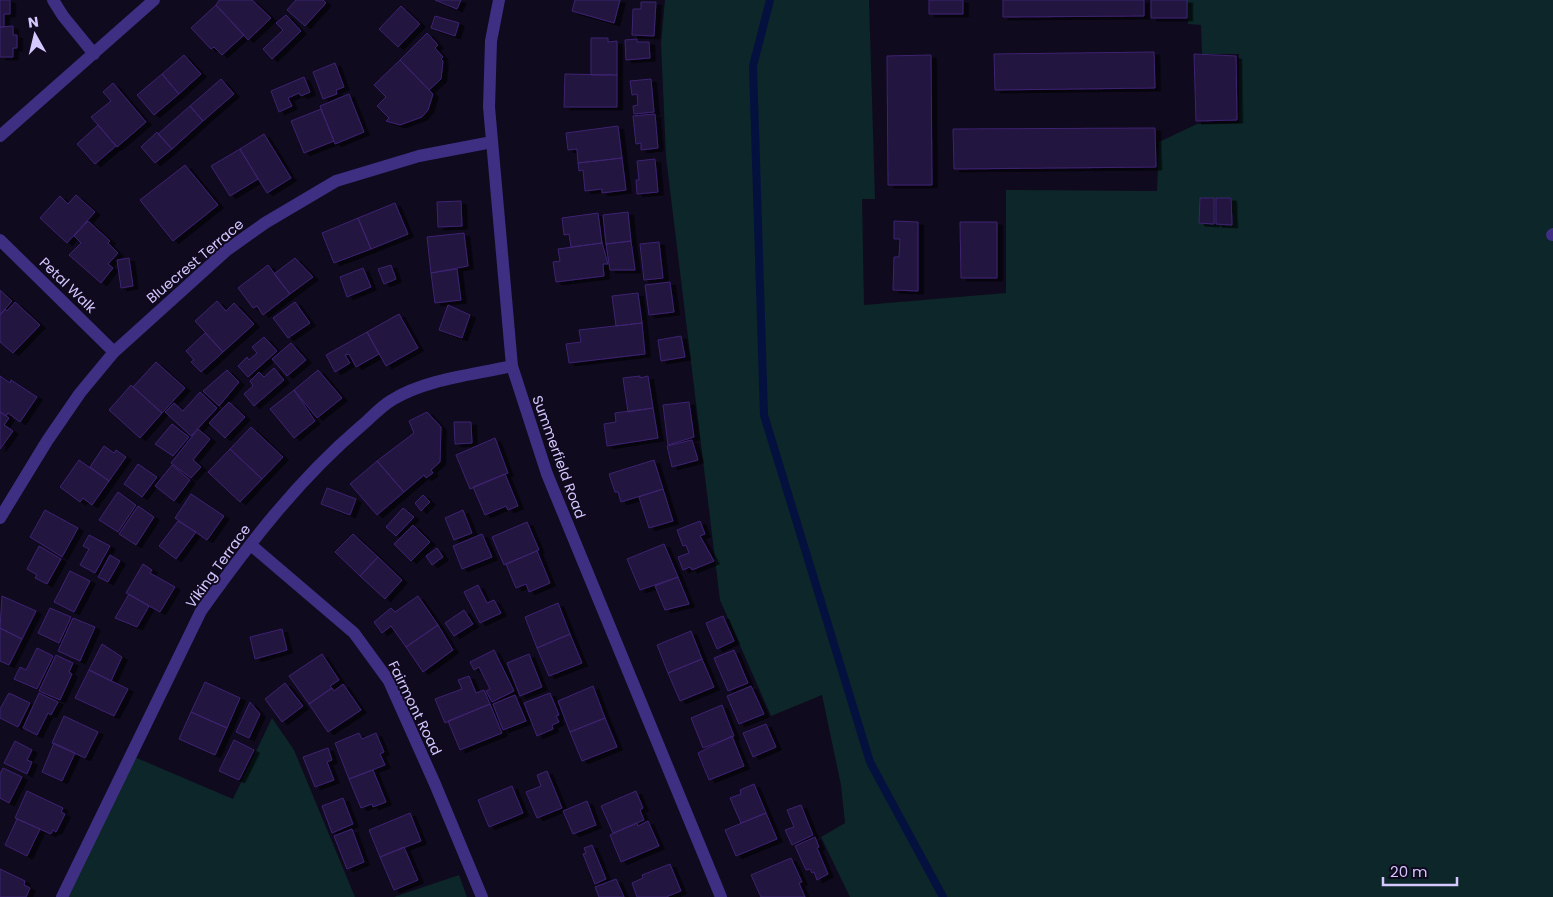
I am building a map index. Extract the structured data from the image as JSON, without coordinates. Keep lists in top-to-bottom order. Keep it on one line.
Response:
{"streets":{"street":["Bluecrest Terrace","Petal Walk","Summerfield Road","Viking Terrace","Fairmont Road"]},"crossings":[["Bluecrest Terrace","Petal Walk"],["Bluecrest Terrace","Summerfield Road"],["Summerfield Road","Viking Terrace"],["Viking Terrace","Fairmont Road"]],"scale_bar":"20 m","north":"top"}
